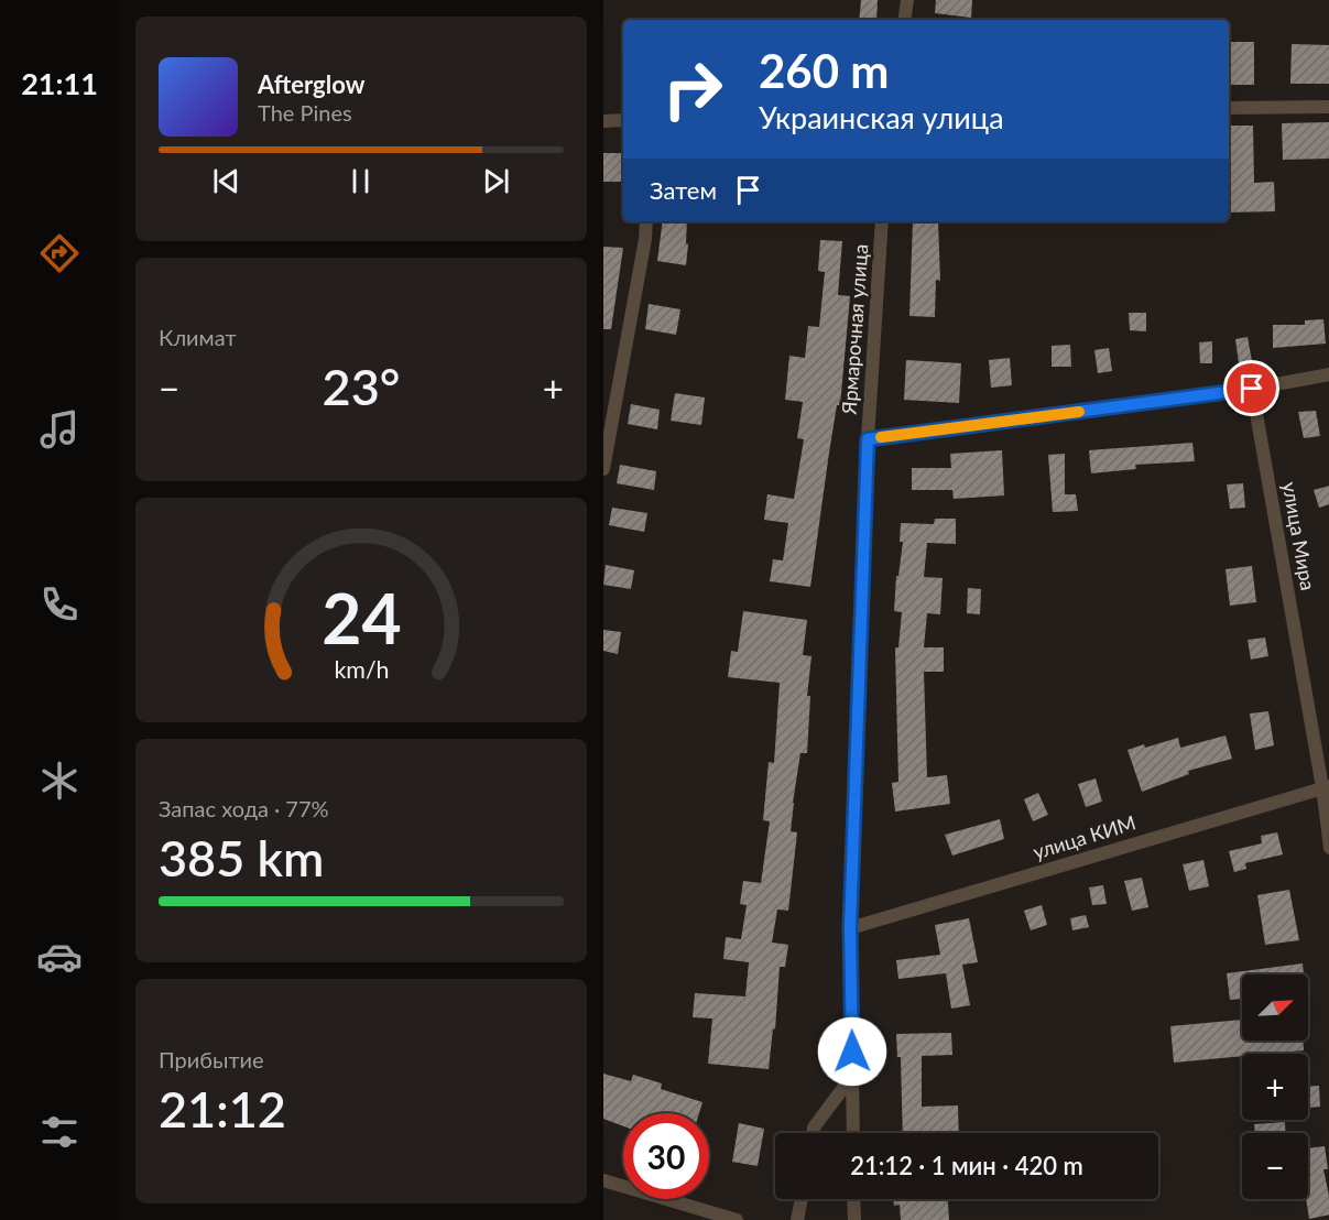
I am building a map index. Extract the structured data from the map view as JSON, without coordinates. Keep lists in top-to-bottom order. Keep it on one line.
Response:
{"streets":{"street":["Ярмарочная улица","улица Мира","улица КИМ"]},"crossings":[["Ярмарочная улица","улица КИМ"],["улица Мира","улица КИМ"]],"north":"top right","page":{"tabs":"21:11","turn":["260 m","Украинская улица"],"song":["Afterglow","The Pines"],"then":"Затем","tile":["Климат",["Запас хода · 77%","385 km"],["Прибытие","21:12"]],"heat":["−","23°","+"],"map_buttons":["+","−"],"limit":"30","trip":"21:12 · 1 мин · 420 m","gauge":["24","km/h"]}}
